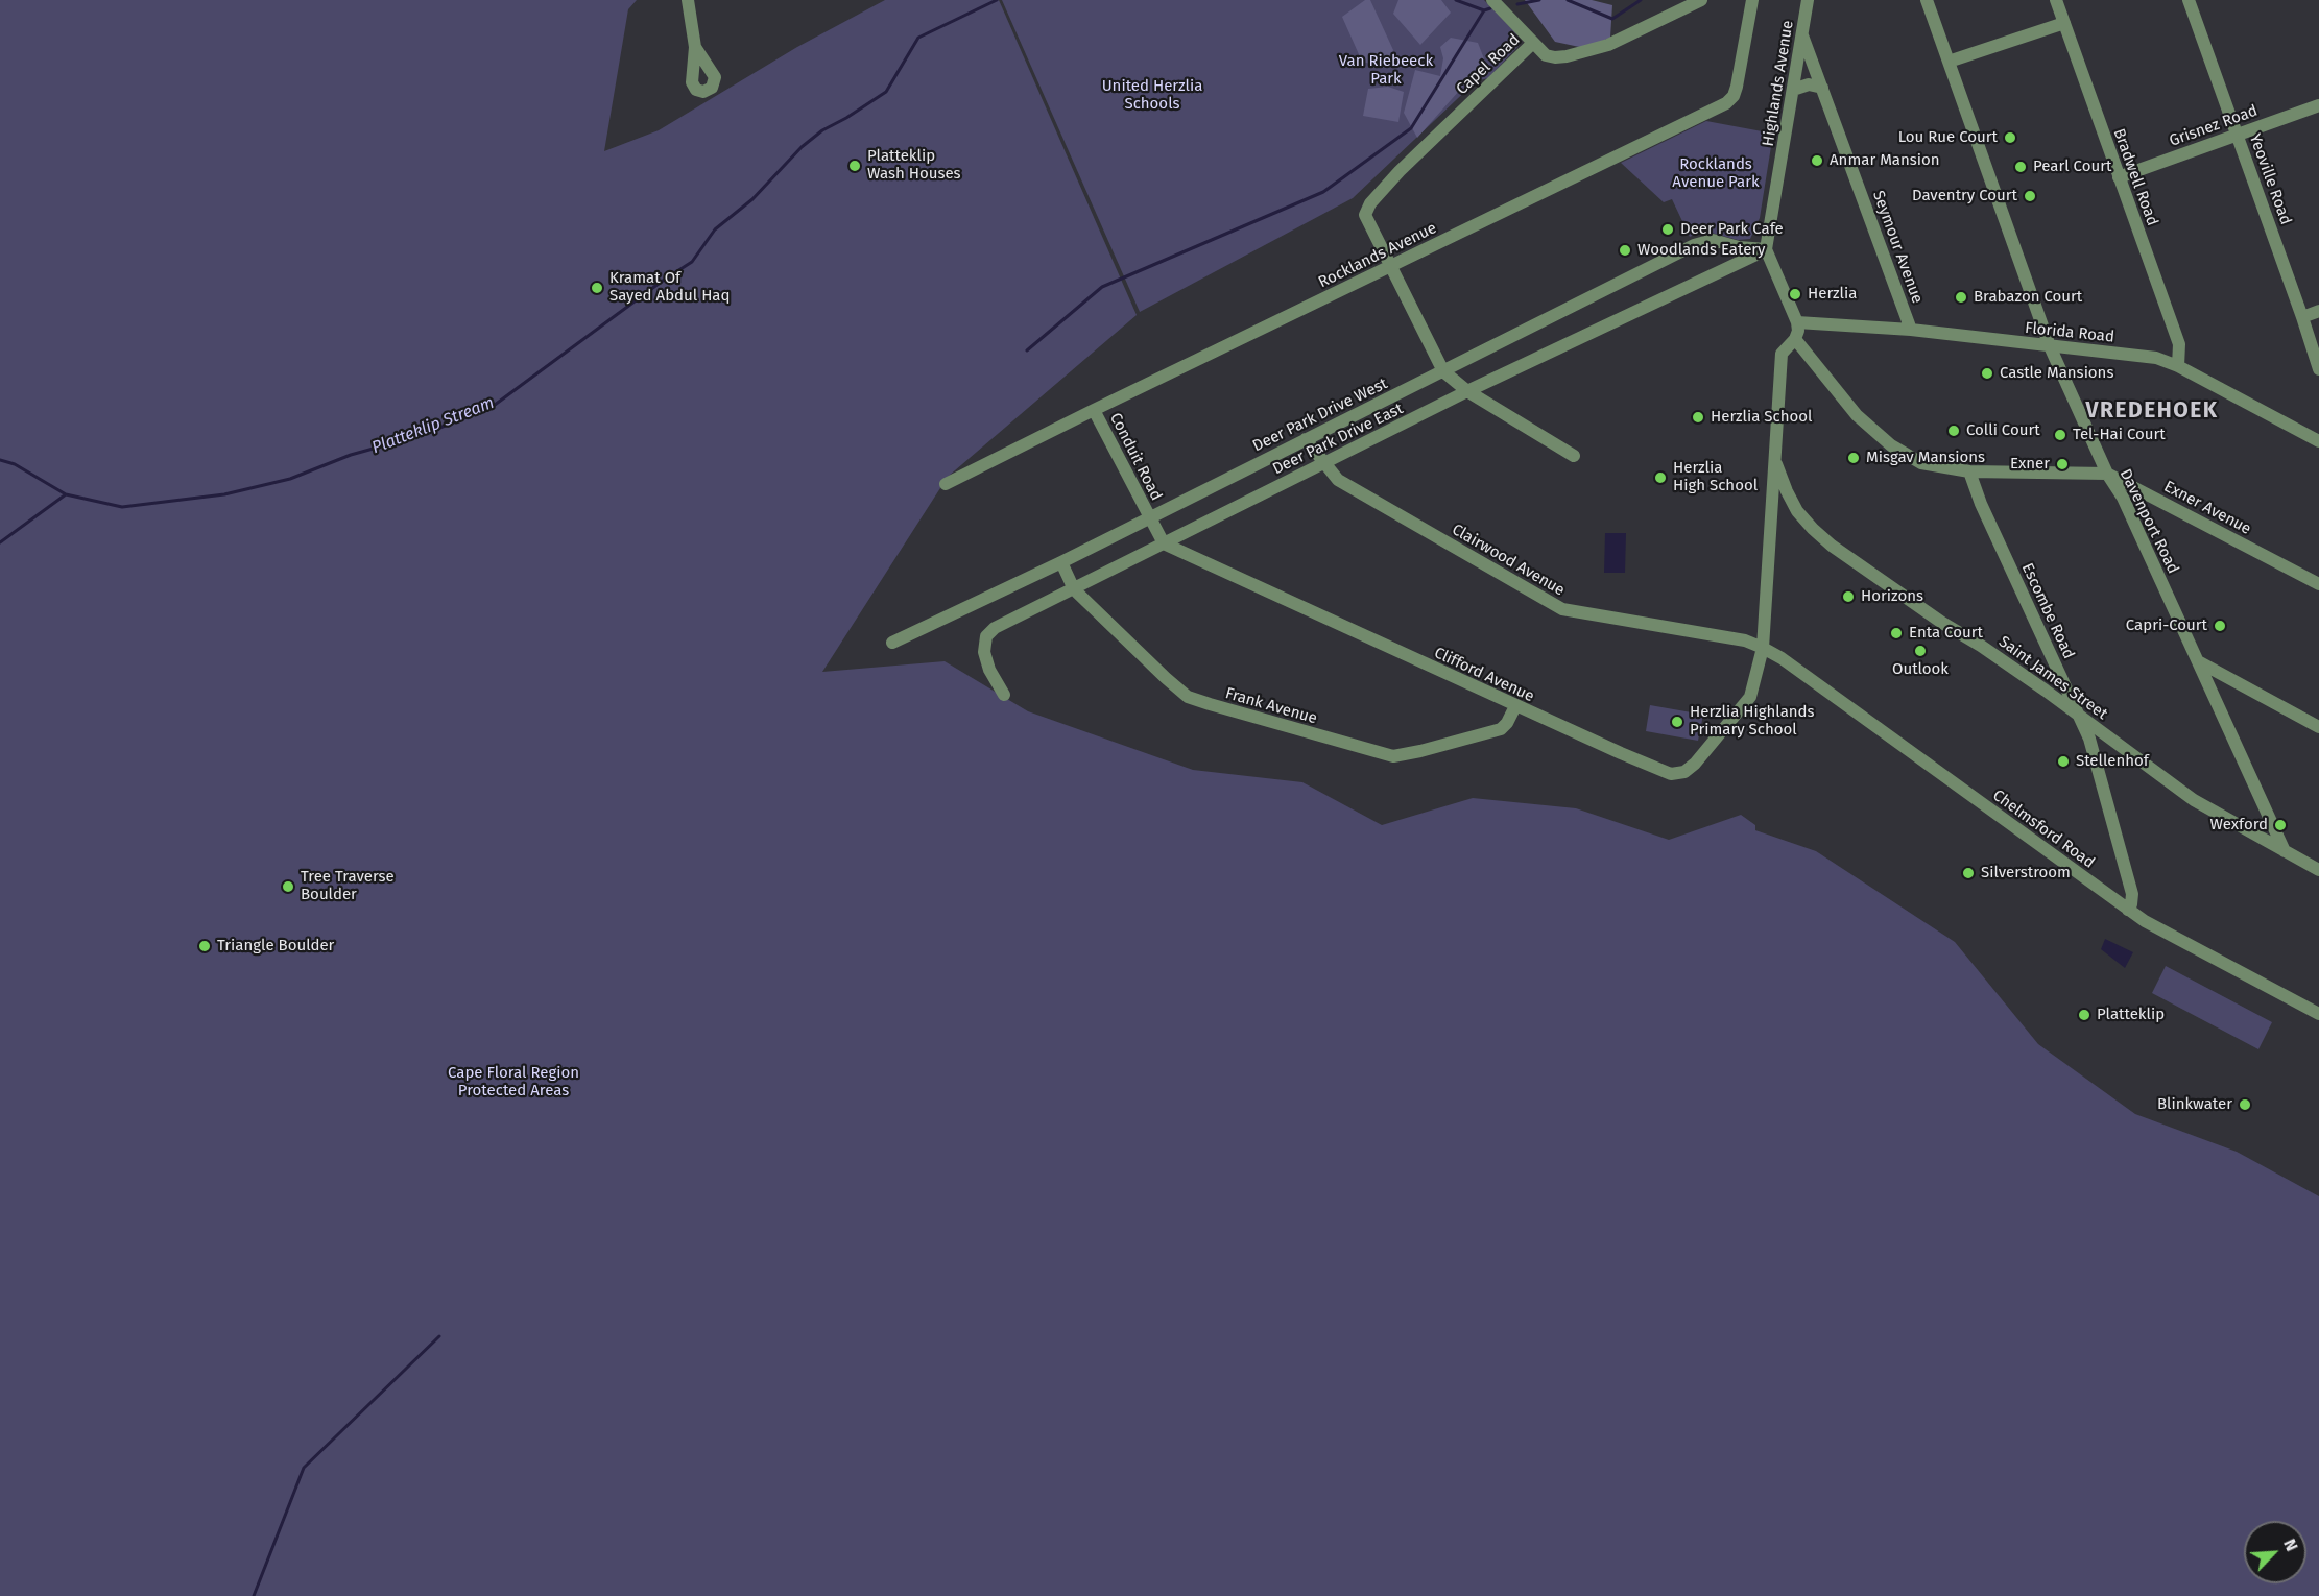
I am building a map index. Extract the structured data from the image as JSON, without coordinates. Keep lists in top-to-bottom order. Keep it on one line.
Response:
{"streets":{"street":["Capel Road","Highlands Avenue","Grisnez Road","Bradwell Road","Yeoville Road","Seymour Avenue","Rocklands Avenue","Florida Road","Deer Park Drive West","Deer Park Drive East","Conduit Road","Exner Avenue","Davenport Road","Clairwood Avenue","Escombe Road","Clifford Avenue","Saint James Street","Frank Avenue","Chelmsford Road"]},"crossings":[["Capel Road","Rocklands Avenue"],["Highlands Avenue","Seymour Avenue"],["Highlands Avenue","Deer Park Drive East"],["Grisnez Road","Bradwell Road"],["Grisnez Road","Yeoville Road"],["Bradwell Road","Florida Road"],["Seymour Avenue","Florida Road"],["Rocklands Avenue","Conduit Road"],["Florida Road","Davenport Road"],["Deer Park Drive West","Conduit Road"],["Deer Park Drive West","Clairwood Avenue"],["Deer Park Drive West","Frank Avenue"],["Deer Park Drive East","Clairwood Avenue"],["Deer Park Drive East","Clifford Avenue"],["Deer Park Drive East","Frank Avenue"],["Exner Avenue","Davenport Road"],["Exner Avenue","Escombe Road"],["Davenport Road","Saint James Street"],["Clairwood Avenue","Clifford Avenue"],["Clairwood Avenue","Chelmsford Road"],["Escombe Road","Saint James Street"],["Escombe Road","Chelmsford Road"],["Clifford Avenue","Frank Avenue"],["Clifford Avenue","Chelmsford Road"]],"districts":["VREDEHOEK"],"water":["Platteklip Stream"],"parks":["Van Riebeeck Park","United Herzlia Schools","Rocklands Avenue Park","Cape Floral Region Protected Areas"],"places":["Lou Rue Court","Anmar Mansion","Platteklip Wash Houses","Pearl Court","Daventry Court","Deer Park Cafe","Woodlands Eatery","Kramat Of Sayed Abdul Haq","Herzlia","Brabazon Court","Castle Mansions","Herzlia School","Colli Court","Tel-Hai Court","Misgav Mansions","Exner","Herzlia High School","Horizons","Capri-Court","Enta Court","Outlook","Herzlia Highlands Primary School","Stellenhof","Wexford","Silverstroom","Tree Traverse Boulder","Triangle Boulder","Platteklip","Blinkwater"],"north":"top right"}
